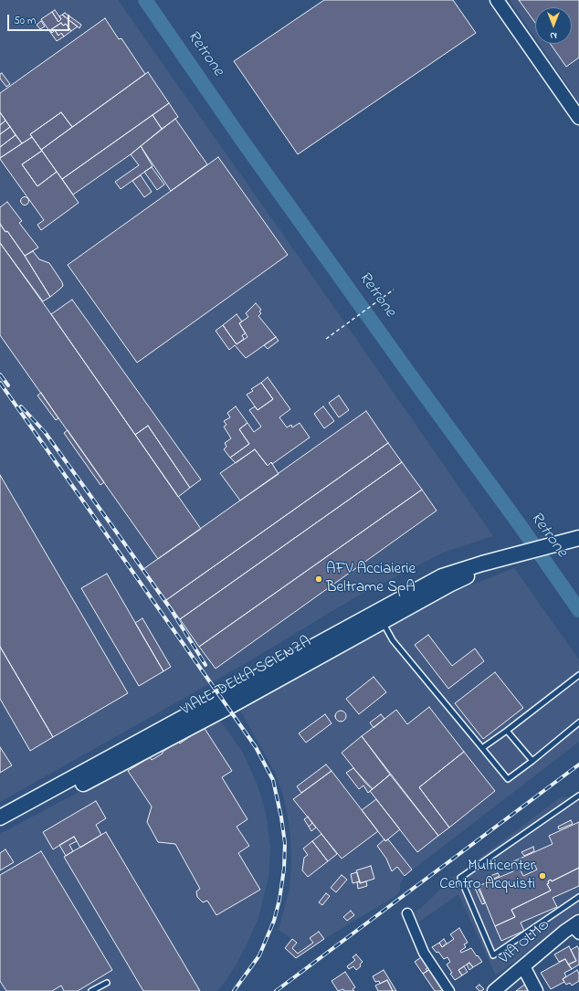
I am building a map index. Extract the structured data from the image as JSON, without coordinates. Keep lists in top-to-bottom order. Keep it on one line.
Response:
{"streets":{"main road":["VIALE DELLA SCIENZA"],"street":["VIA OLMO"]},"water":["Retrone"],"places":["AFV Acciaierie Beltrame SpA","Multicenter Centro Acquisti"],"scale_bar":"50 m","north":"bottom"}
